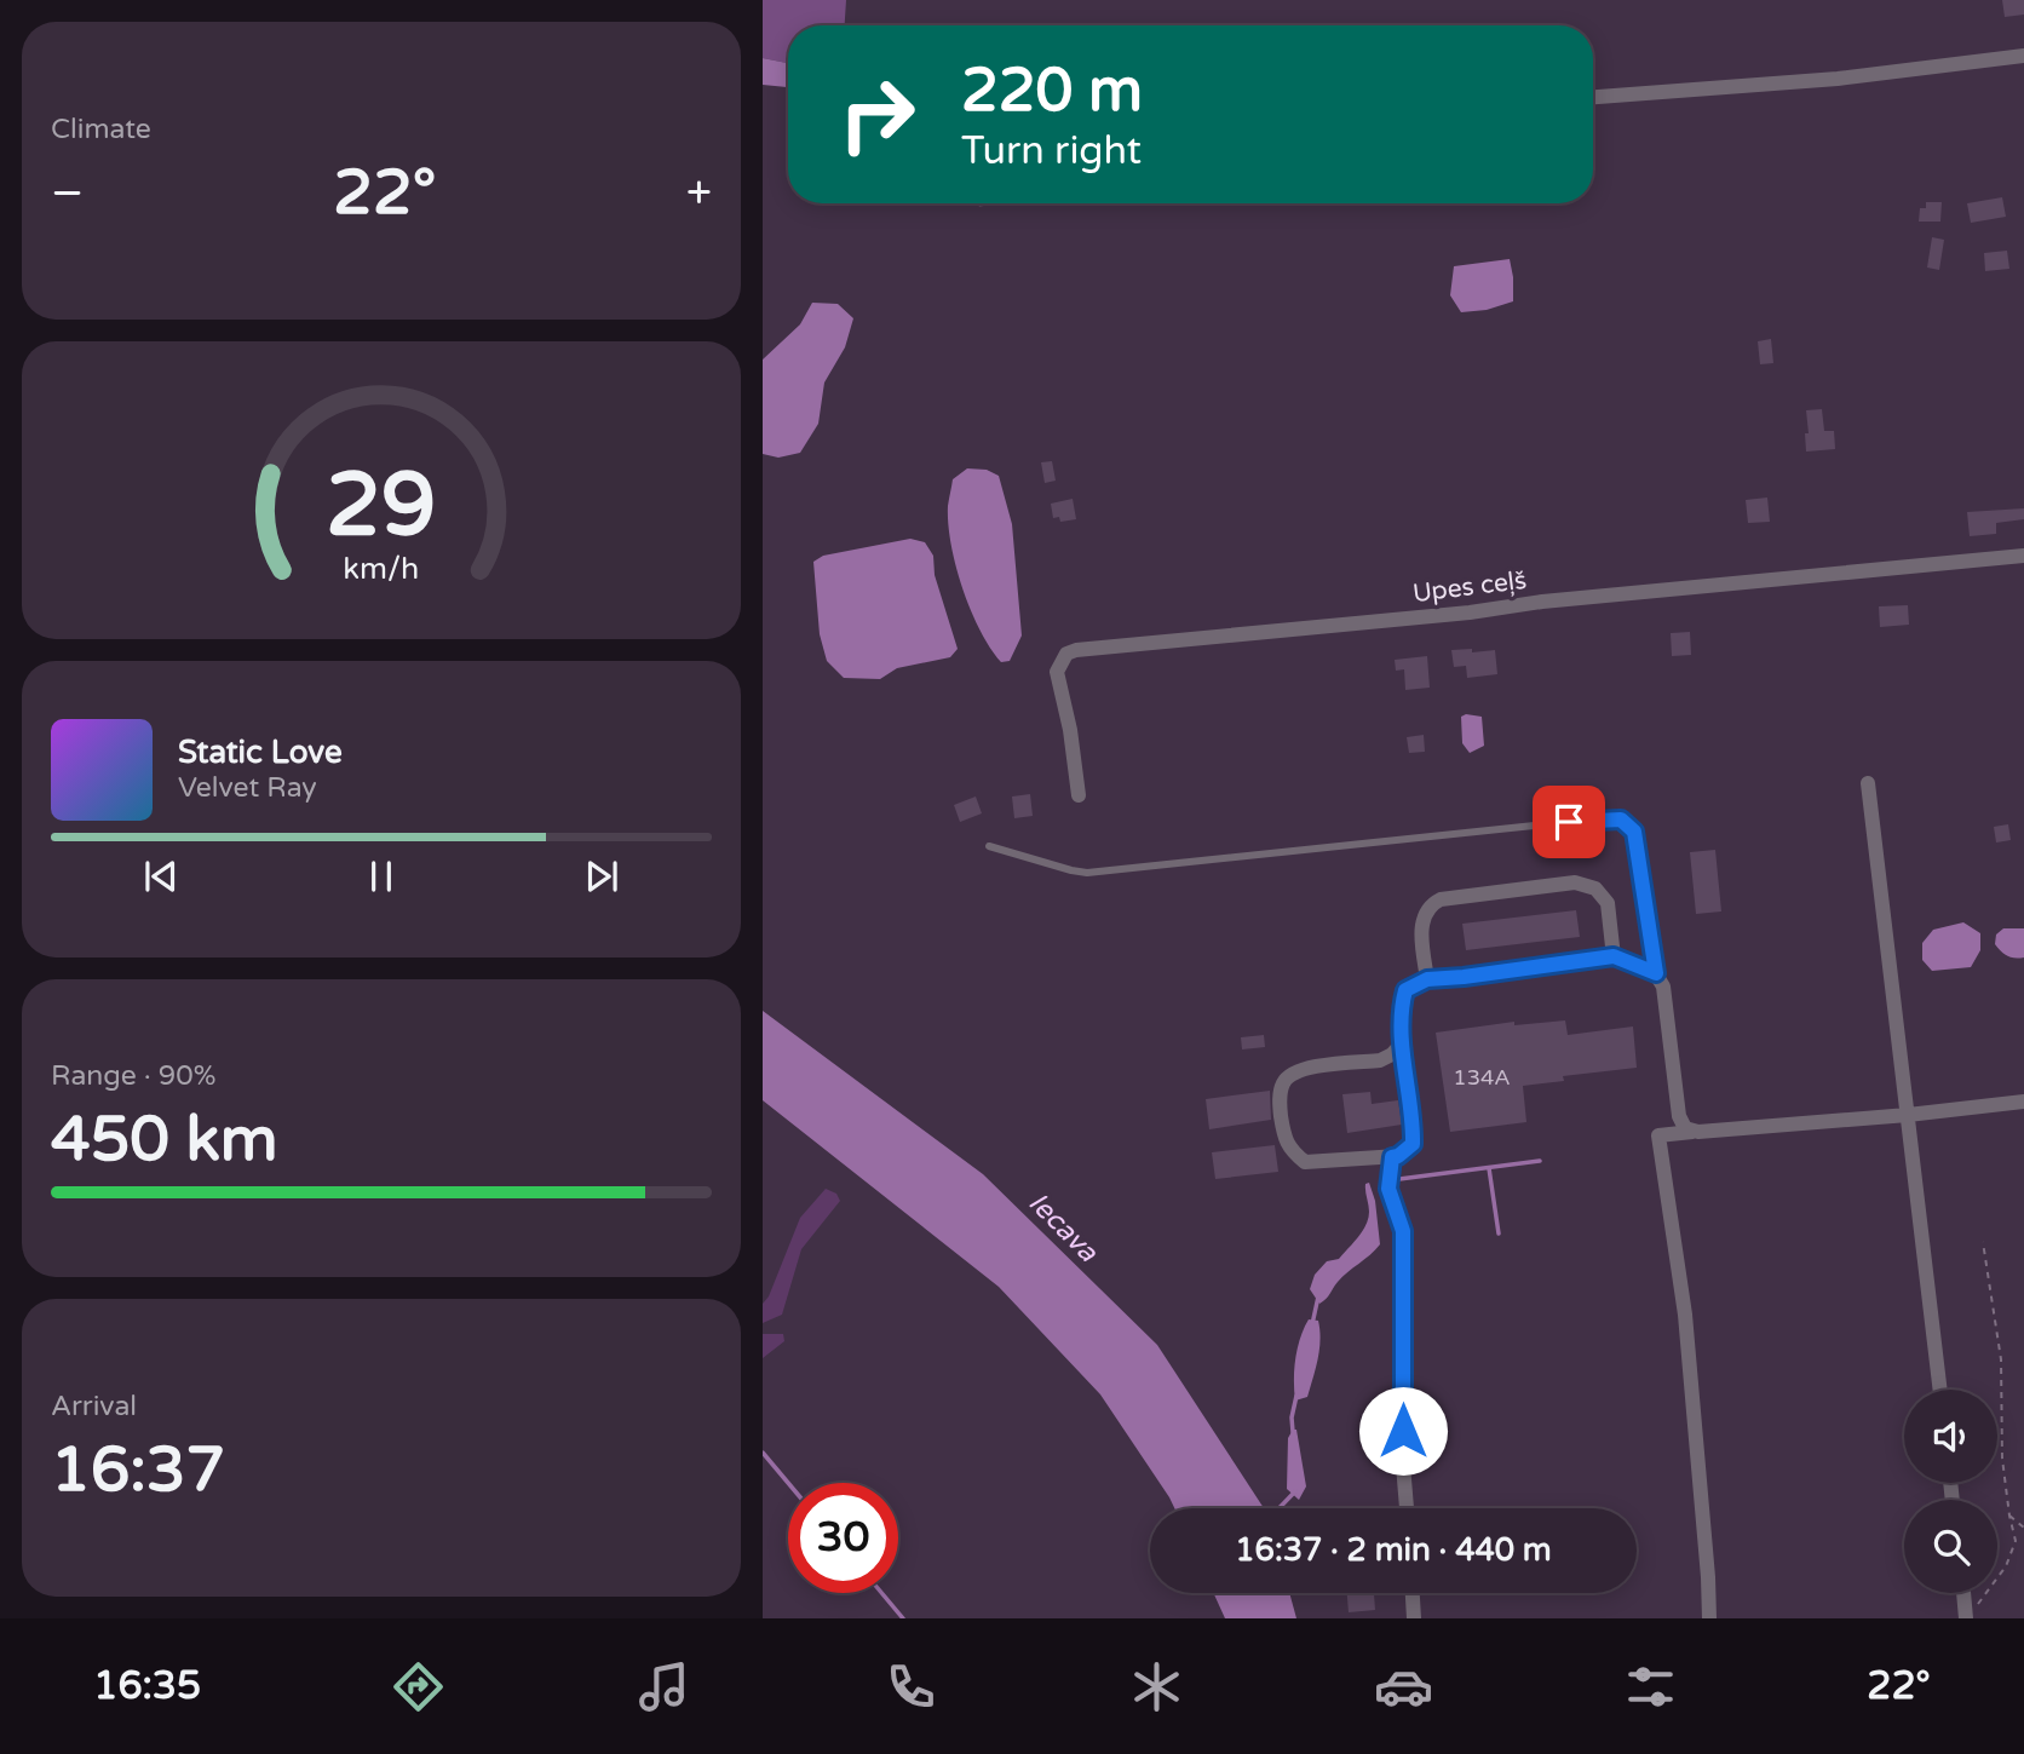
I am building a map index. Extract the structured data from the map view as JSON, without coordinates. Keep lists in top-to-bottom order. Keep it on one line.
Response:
{"streets":{"street":["Upes ceļš"]},"water":["Iecava"],"house_numbers":["134A"],"page":{"tile":["Climate",["Range · 90%","450 km"],["Arrival","16:37"]],"turn":["220 m","Turn right"],"heat":["−","22°","+"],"song":["Static Love","Velvet Ray"],"limit":"30","trip":"16:37 · 2 min · 440 m","tabs":["16:35","22°"],"gauge":["29","km/h"]}}
